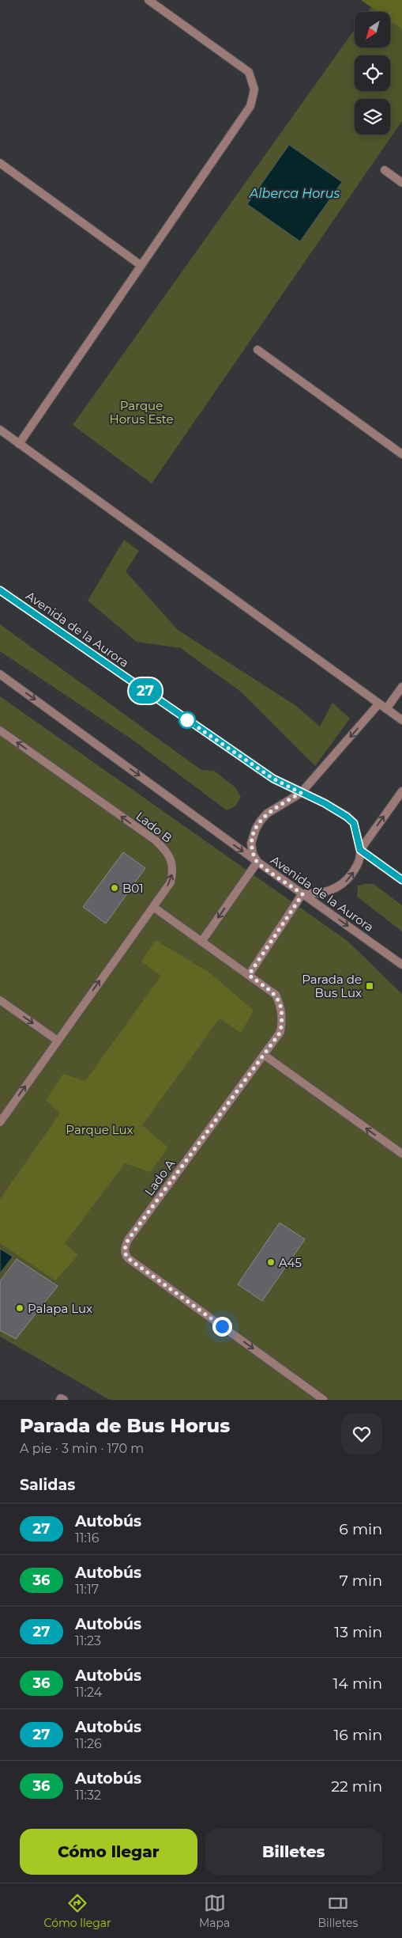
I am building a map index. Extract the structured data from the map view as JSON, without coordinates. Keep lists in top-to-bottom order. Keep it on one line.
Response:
{"streets":{"street":["Avenida de la Aurora","Lado B","Lado A"]},"water":["Alberca Horus"],"parks":["Parque Horus Este","Parque Lux"],"places":{"other":["B01","A45","Palapa Lux"],"transit":["Parada de Bus Lux"]},"lines":["bus line 27"],"north":"bottom left","page":{"on_map":"27","heading":[["Parada de Bus Horus","A pie · 3 min · 170 m"],"Salidas"],"list":[{"mark":"27","name":"Autobús","note":"11:16","value":"6 min"},{"mark":"36","name":"Autobús","note":"11:17","value":"7 min"},{"mark":"27","name":"Autobús","note":"11:23","value":"13 min"},{"mark":"36","name":"Autobús","note":"11:24","value":"14 min"},{"mark":"27","name":"Autobús","note":"11:26","value":"16 min"},{"mark":"36","name":"Autobús","note":"11:32","value":"22 min"}],"buttons":["Cómo llegar","Billetes"],"tabs":["Cómo llegar","Mapa","Billetes"]}}
